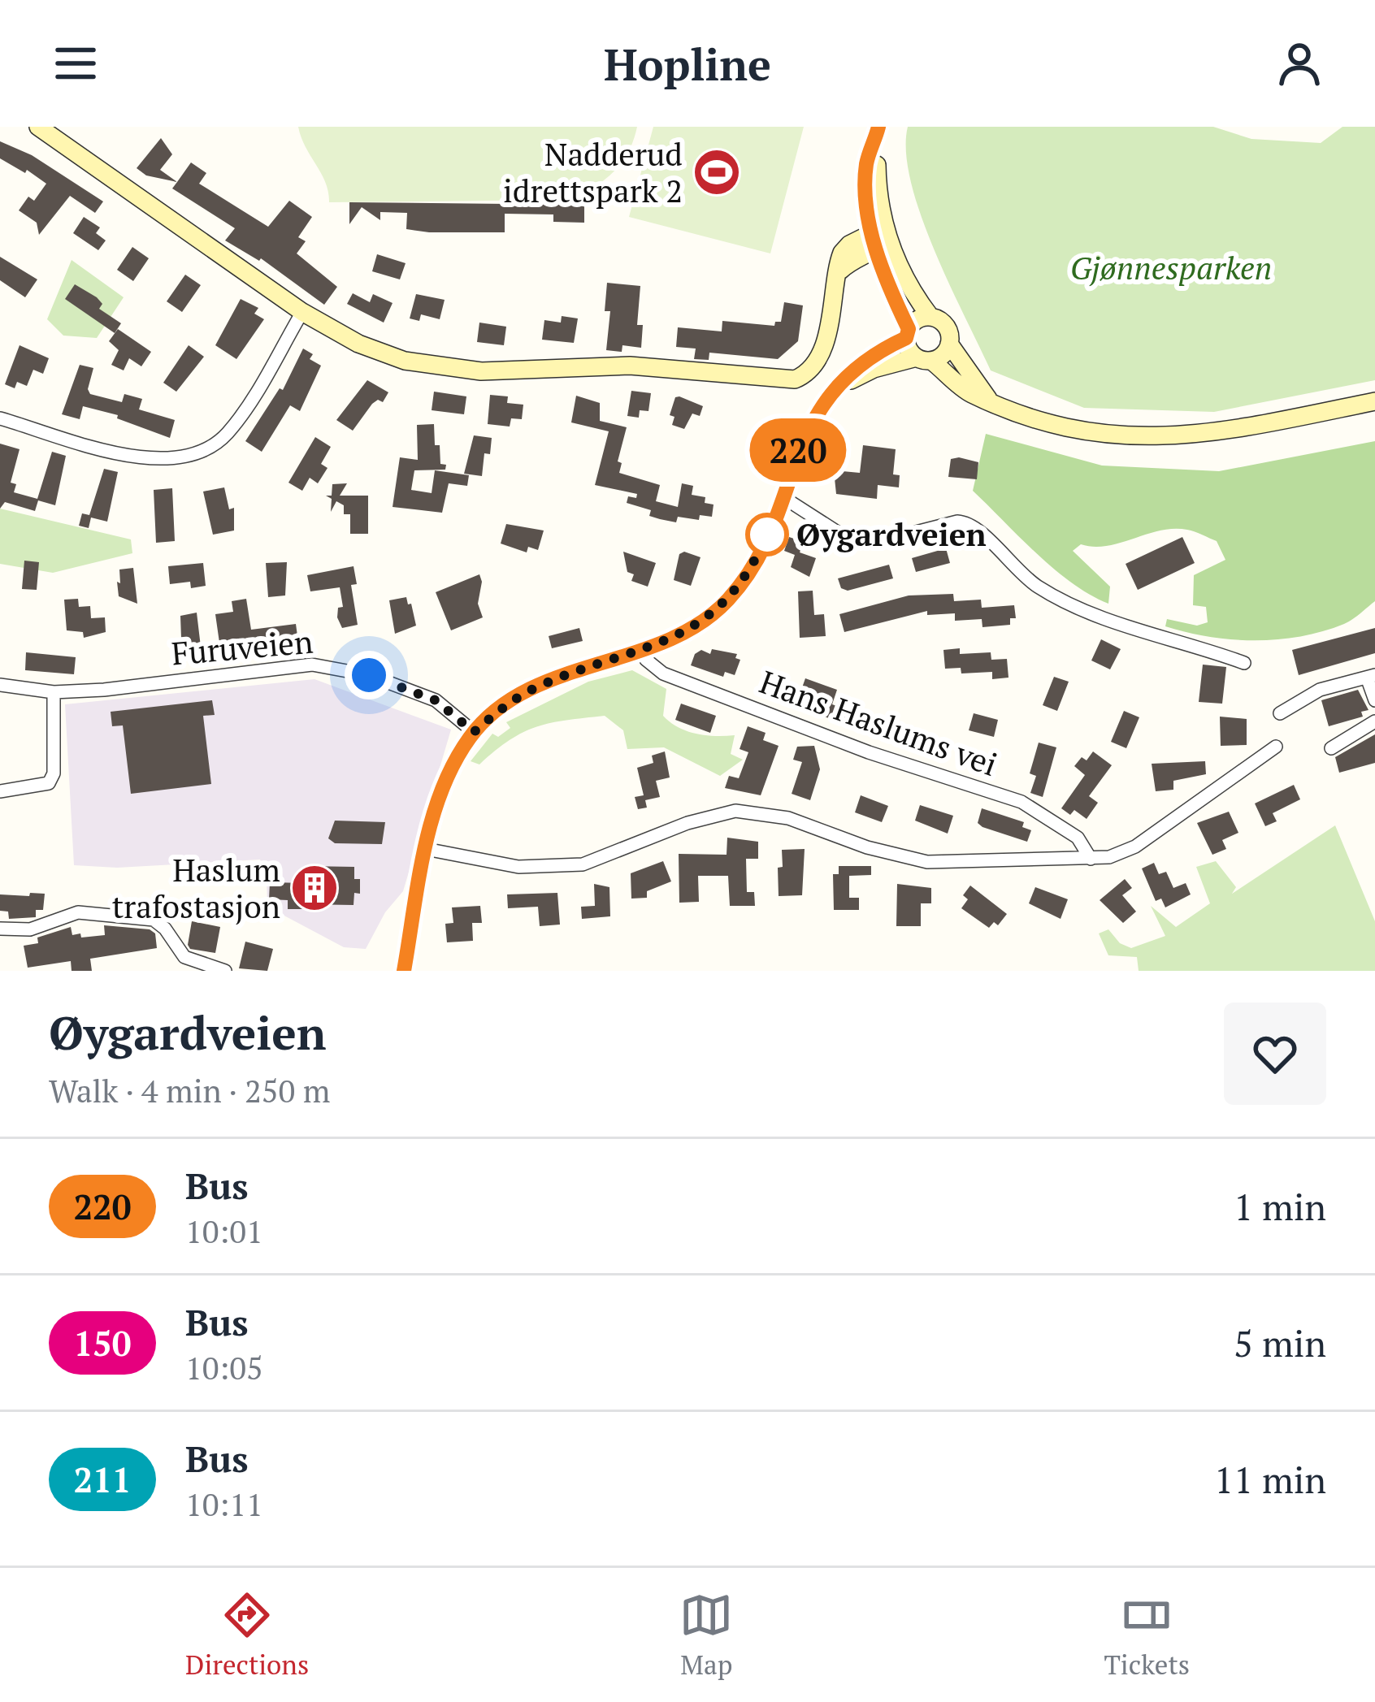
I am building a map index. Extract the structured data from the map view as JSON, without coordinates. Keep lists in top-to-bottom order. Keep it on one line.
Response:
{"streets":{"street":["Furuveien","Hans Haslums vei"]},"parks":["Gjønnesparken"],"places":{"sports":["Nadderud idrettspark 2"],"other":["Øygardveien"],"building":["Haslum trafostasjon"]},"lines":["bus line 220"],"page":{"header":"Hopline","on_map":"220","heading":["Øygardveien","Walk · 4 min · 250 m"],"list":[{"mark":"220","name":"Bus","note":"10:01","value":"1 min"},{"mark":"150","name":"Bus","note":"10:05","value":"5 min"},{"mark":"211","name":"Bus","note":"10:11","value":"11 min"}],"tabs":["Directions","Map","Tickets"]}}
